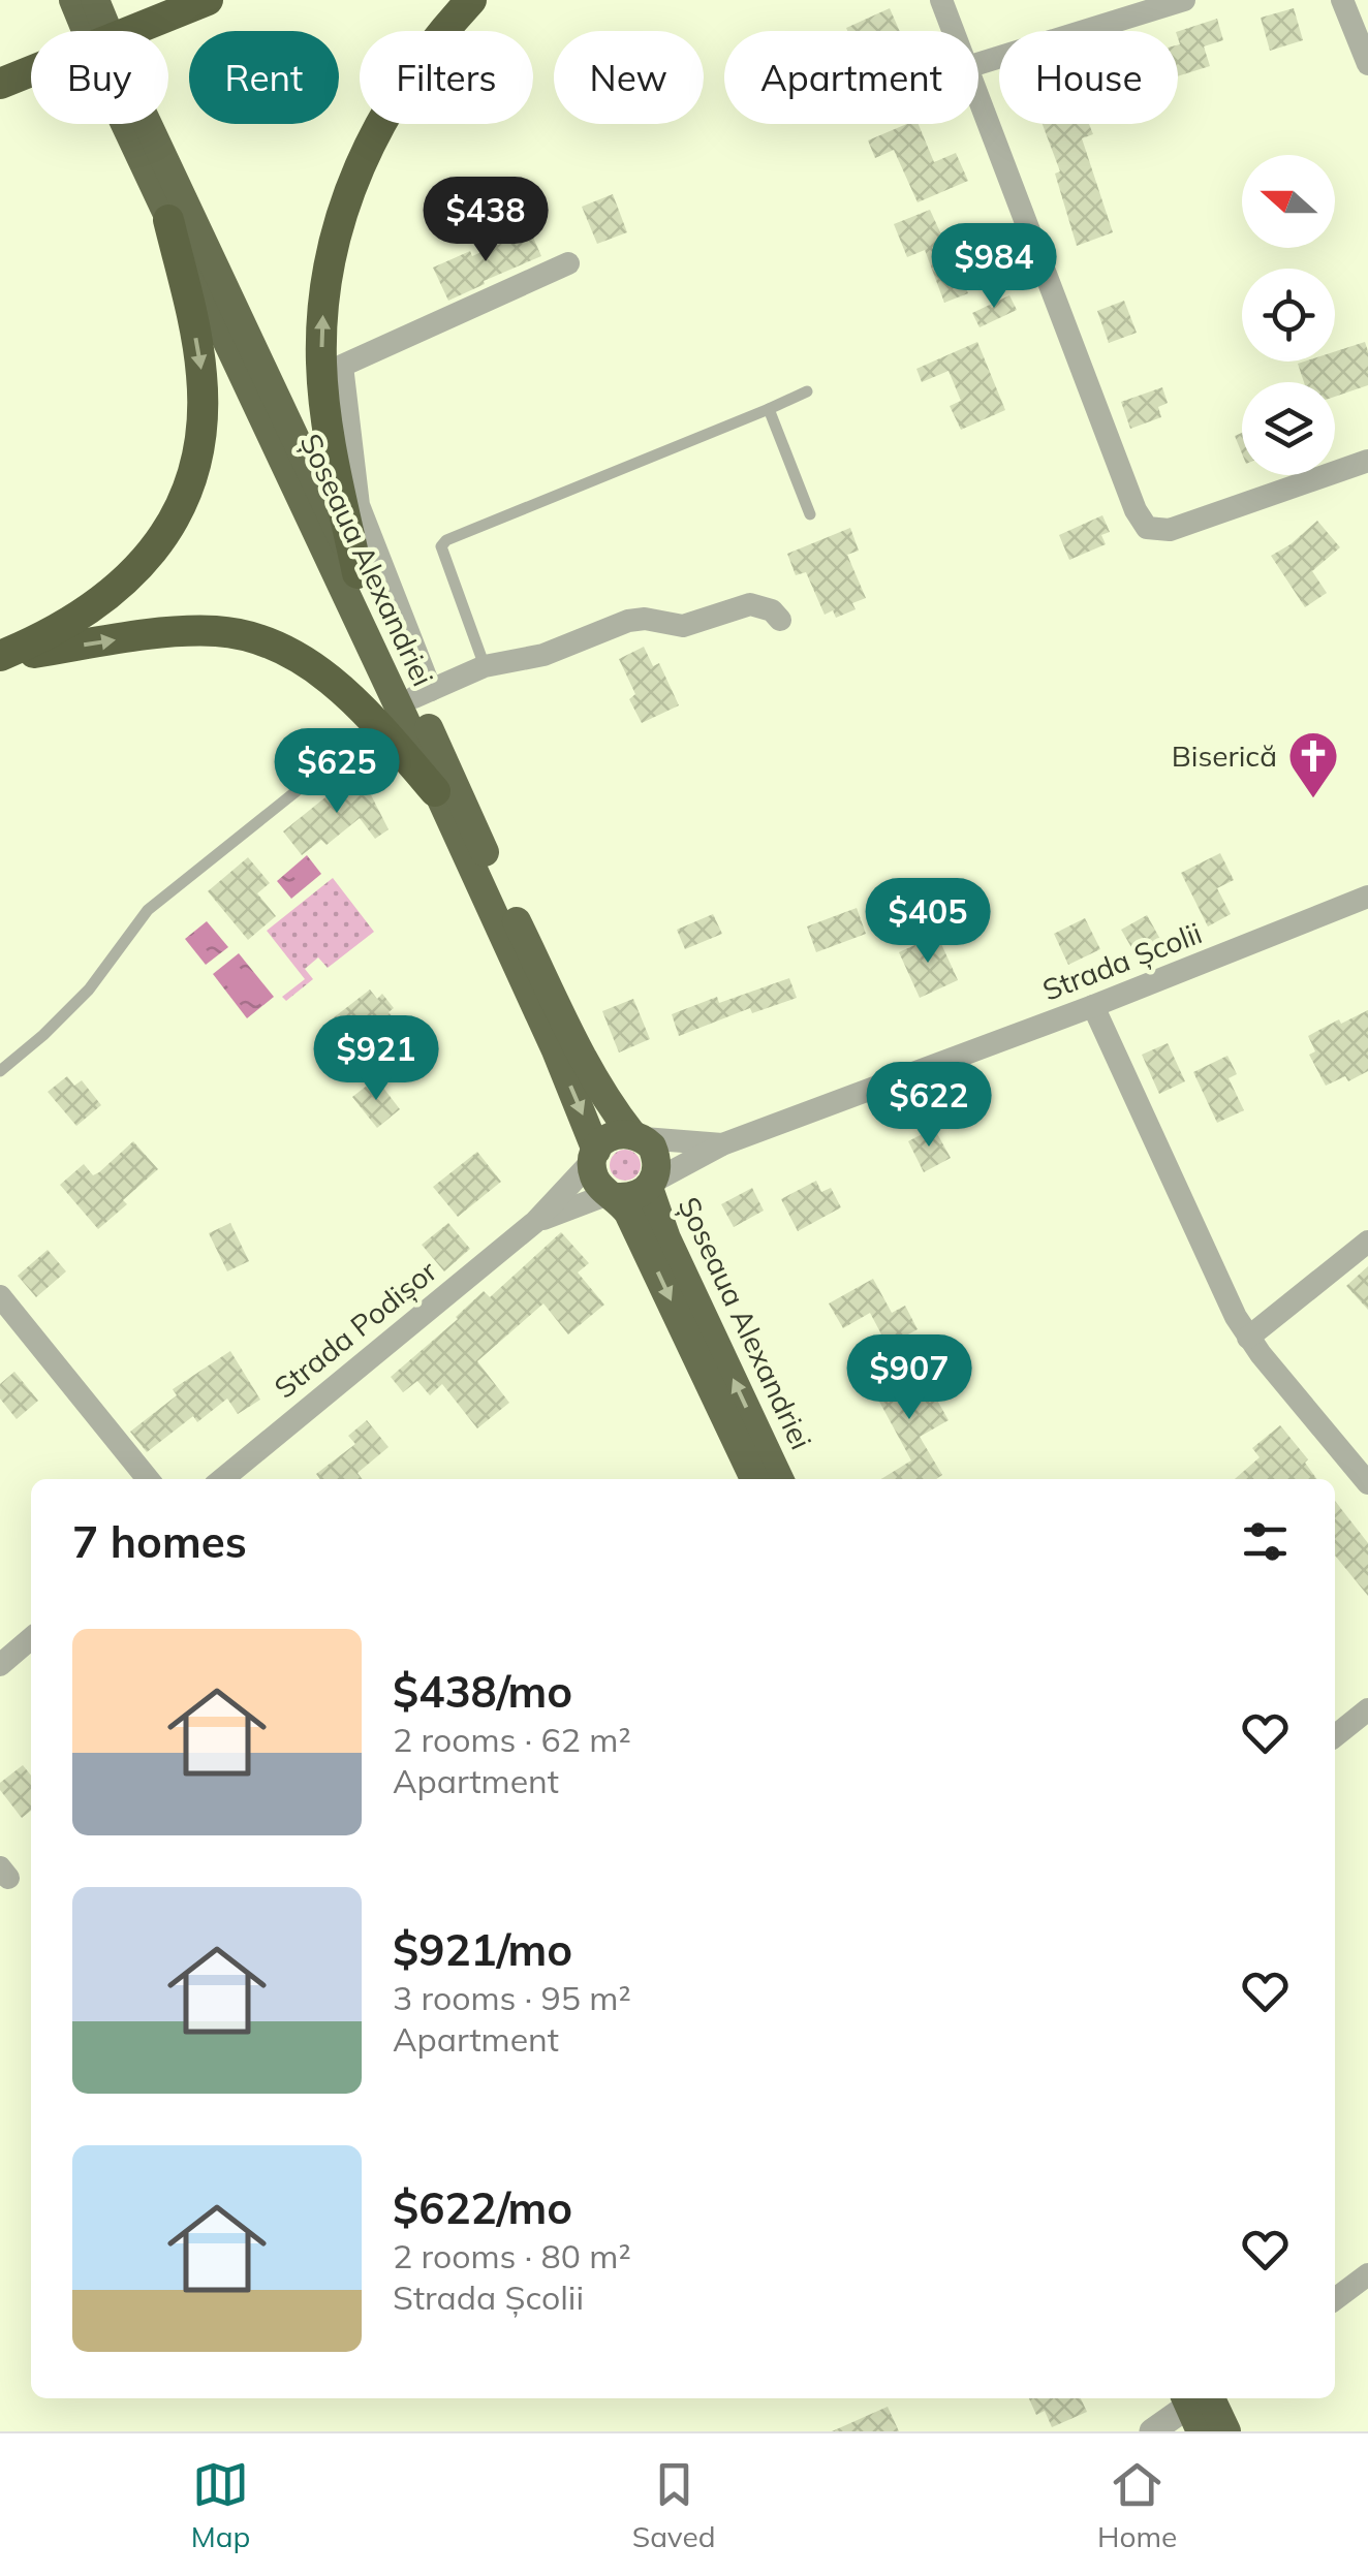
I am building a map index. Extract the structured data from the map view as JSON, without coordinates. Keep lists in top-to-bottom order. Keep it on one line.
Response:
{"streets":{"highway":["Șoseaua Alexandriei"],"street":["Strada Școlii","Strada Podișor"]},"crossings":[["Șoseaua Alexandriei","Strada Școlii"],["Șoseaua Alexandriei","Strada Podișor"],["Strada Școlii","Strada Podișor"]],"places":{"church":["Biserică"]},"north":"left","page":{"chip":["Buy","Rent","Filters","New","Apartment","House"],"price":["$438","$984","$625","$405","$921","$622","$907"],"heading":"7 homes","list":[{"name":"$438/mo","note":"2 rooms · 62 m² · Apartment"},{"name":"$921/mo","note":"3 rooms · 95 m² · Apartment"},{"name":"$622/mo","note":"2 rooms · 80 m² · Strada Școlii"}],"tabs":["Map","Saved","Home"]}}
